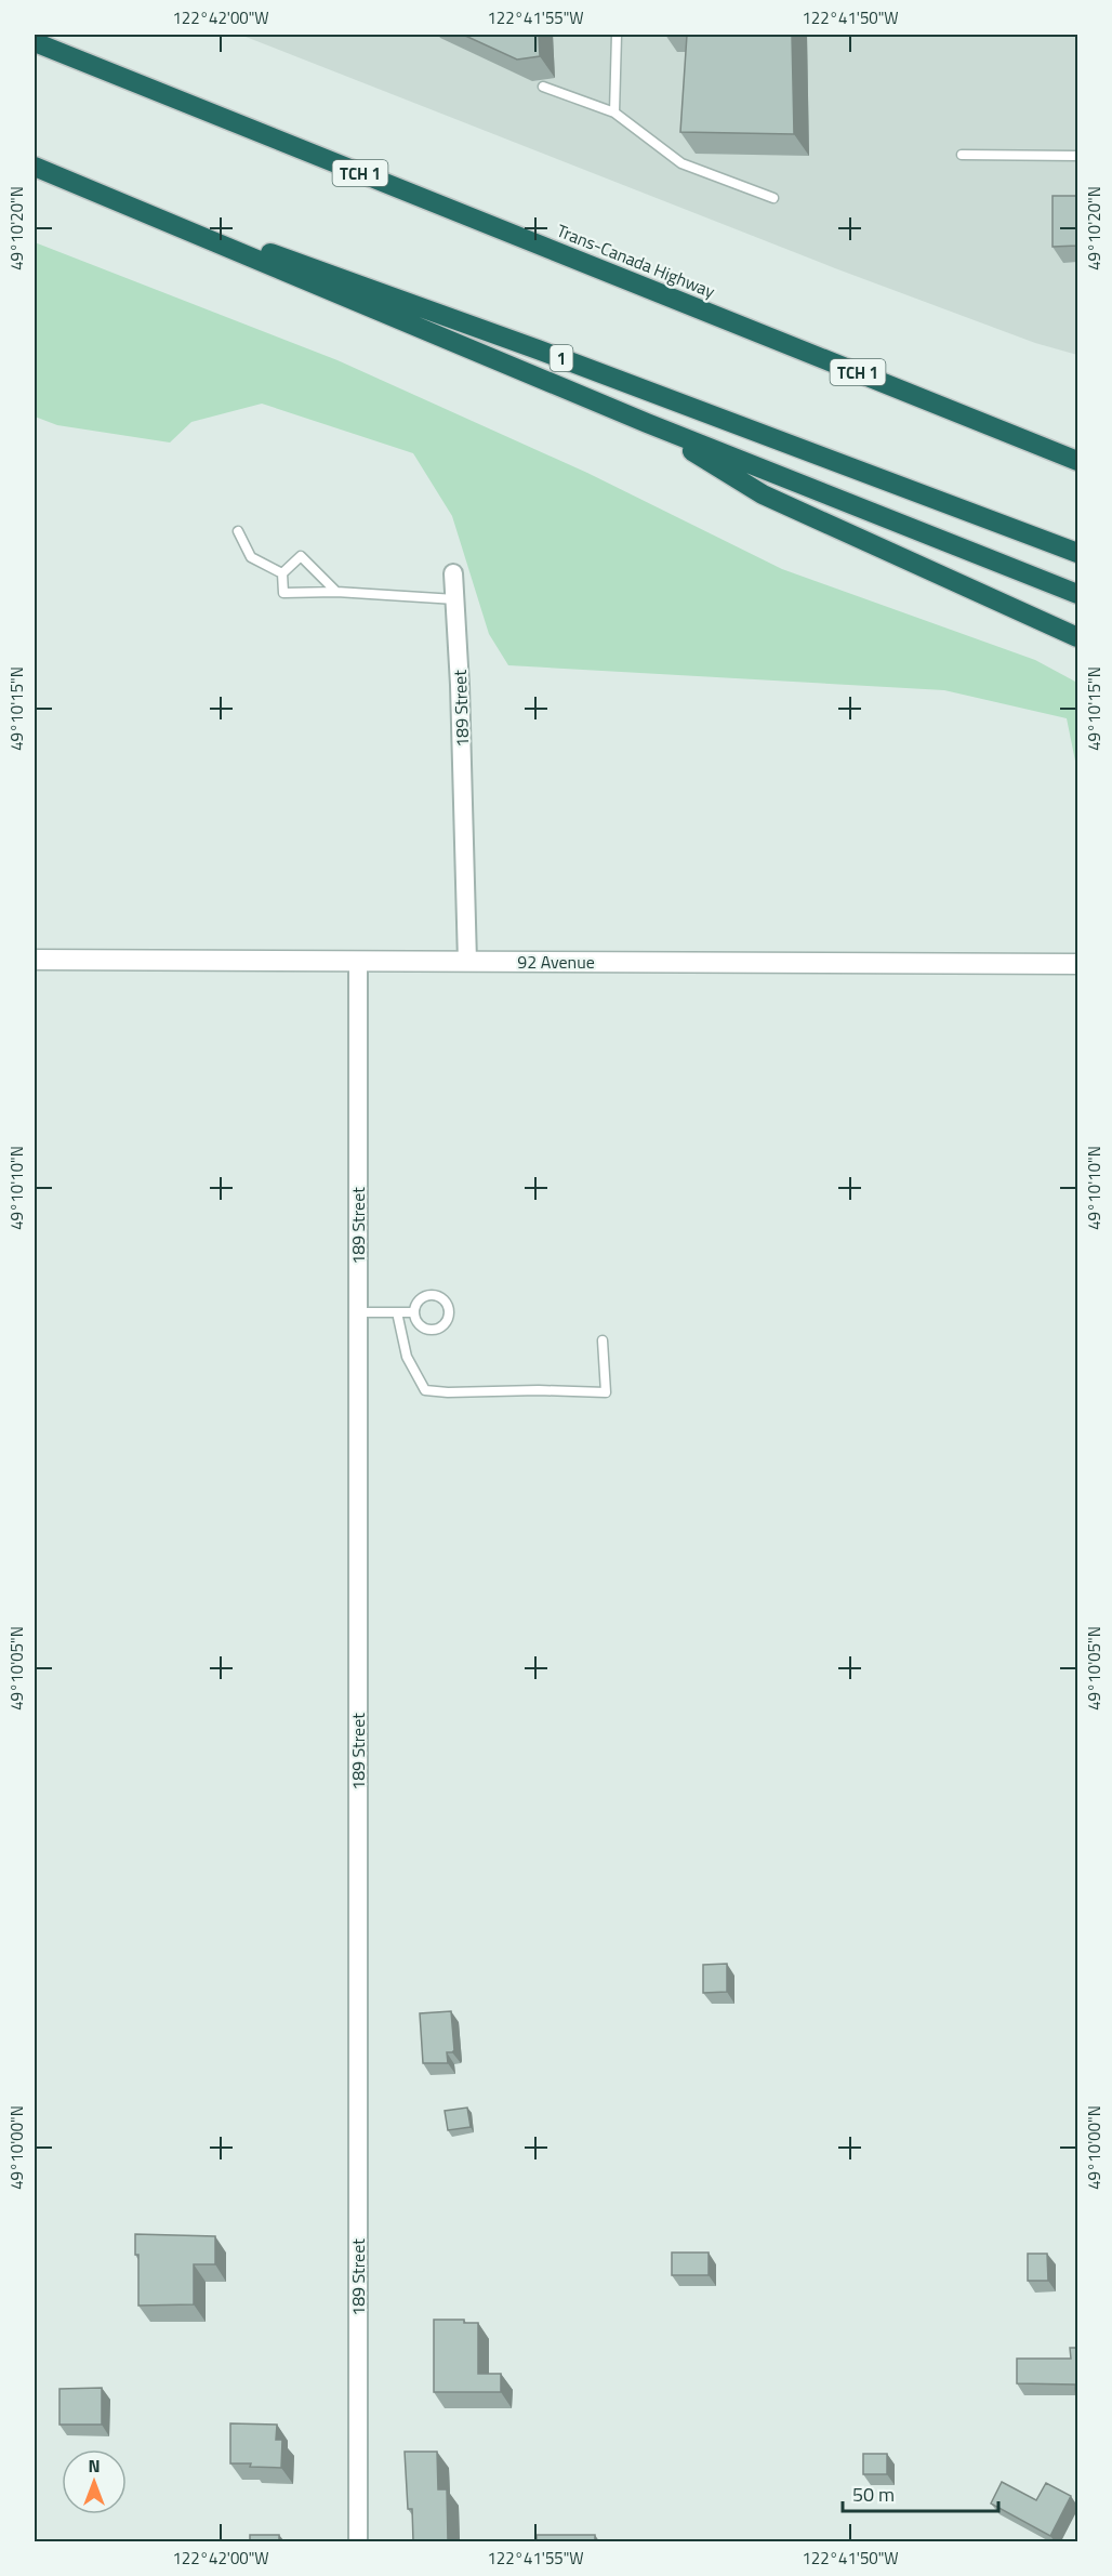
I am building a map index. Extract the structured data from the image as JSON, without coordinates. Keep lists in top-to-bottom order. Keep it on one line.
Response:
{"streets":{"highway":["TCH 1","Trans-Canada Highway","1"],"street":["189 Street","92 Avenue"]},"crossings":[["189 Street","92 Avenue"]],"scale_bar":"50 m","north":"top","coordinates":["122°42'00\"W","122°41'55\"W","122°41'50\"W","49°10'20\"N","49°10'15\"N","49°10'10\"N","49°10'05\"N","49°10'00\"N"]}
